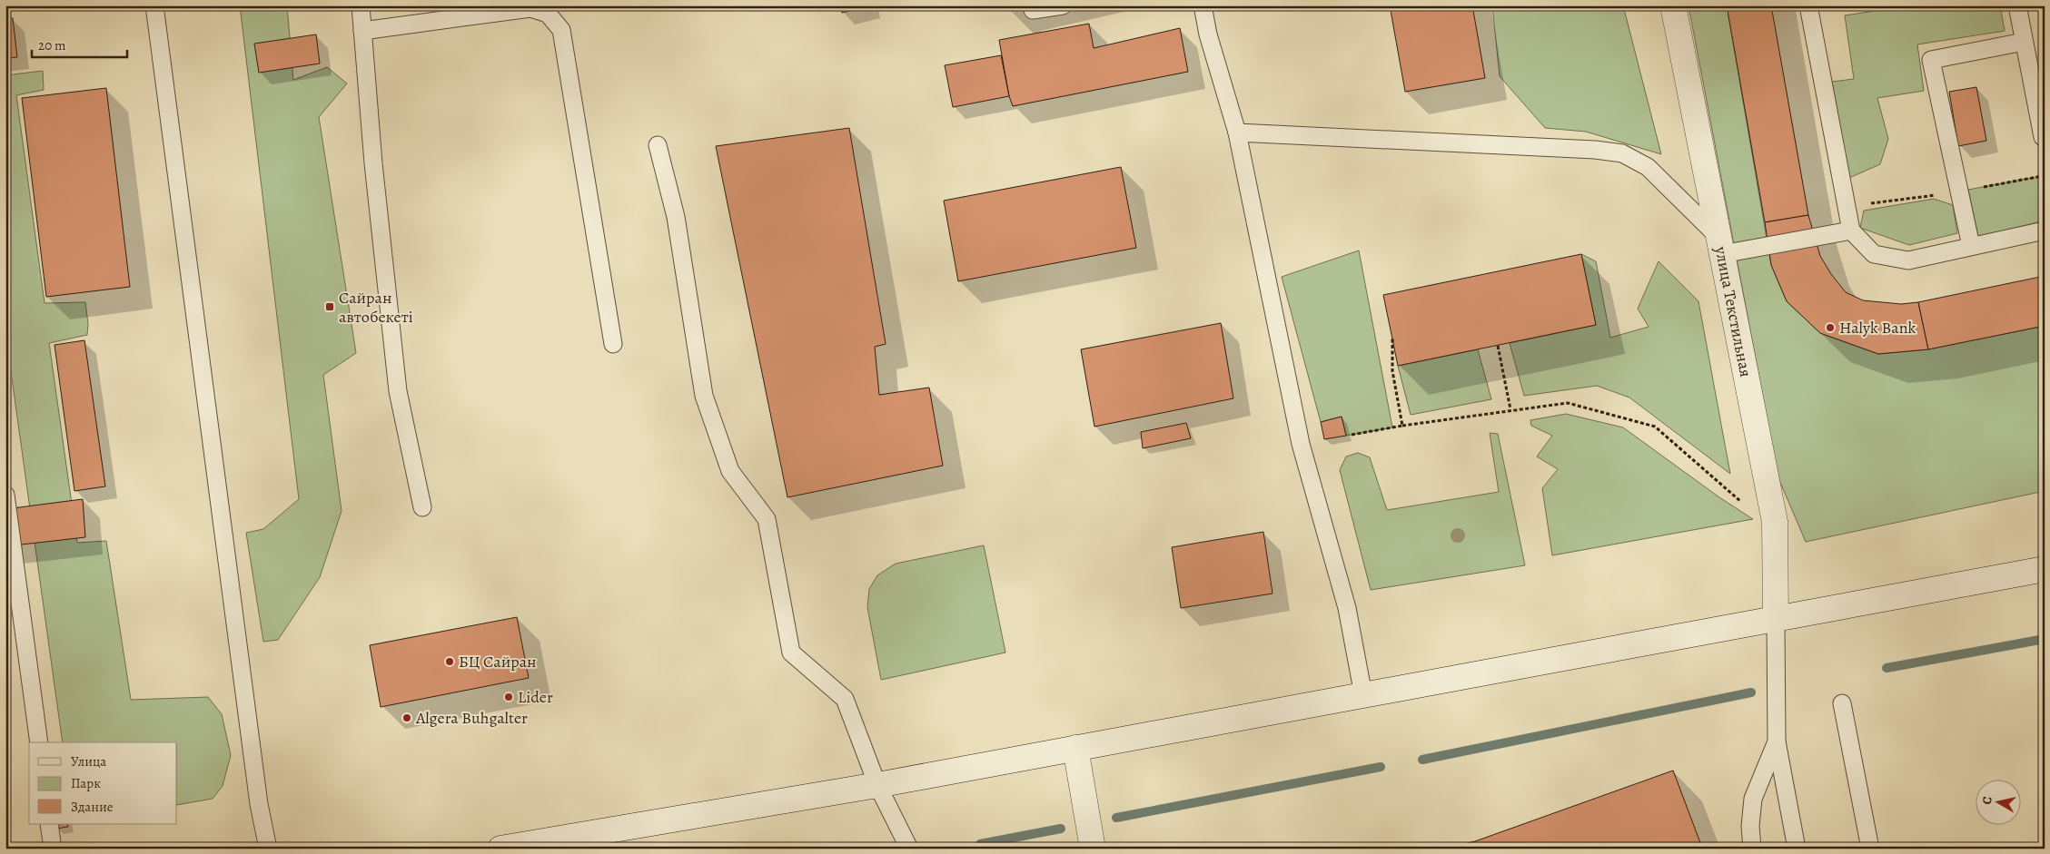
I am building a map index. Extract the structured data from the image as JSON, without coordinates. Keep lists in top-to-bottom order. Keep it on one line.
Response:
{"streets":{"main road":["улица Текстильная"]},"places":{"transit":["Сайран автобекеті"],"other":["Halyk Bank","БЦ Сайран","Lider","Algera Buhgalter"]},"legend":["Улица","Парк","Здание"],"scale_bar":"20 m","north":"left"}
